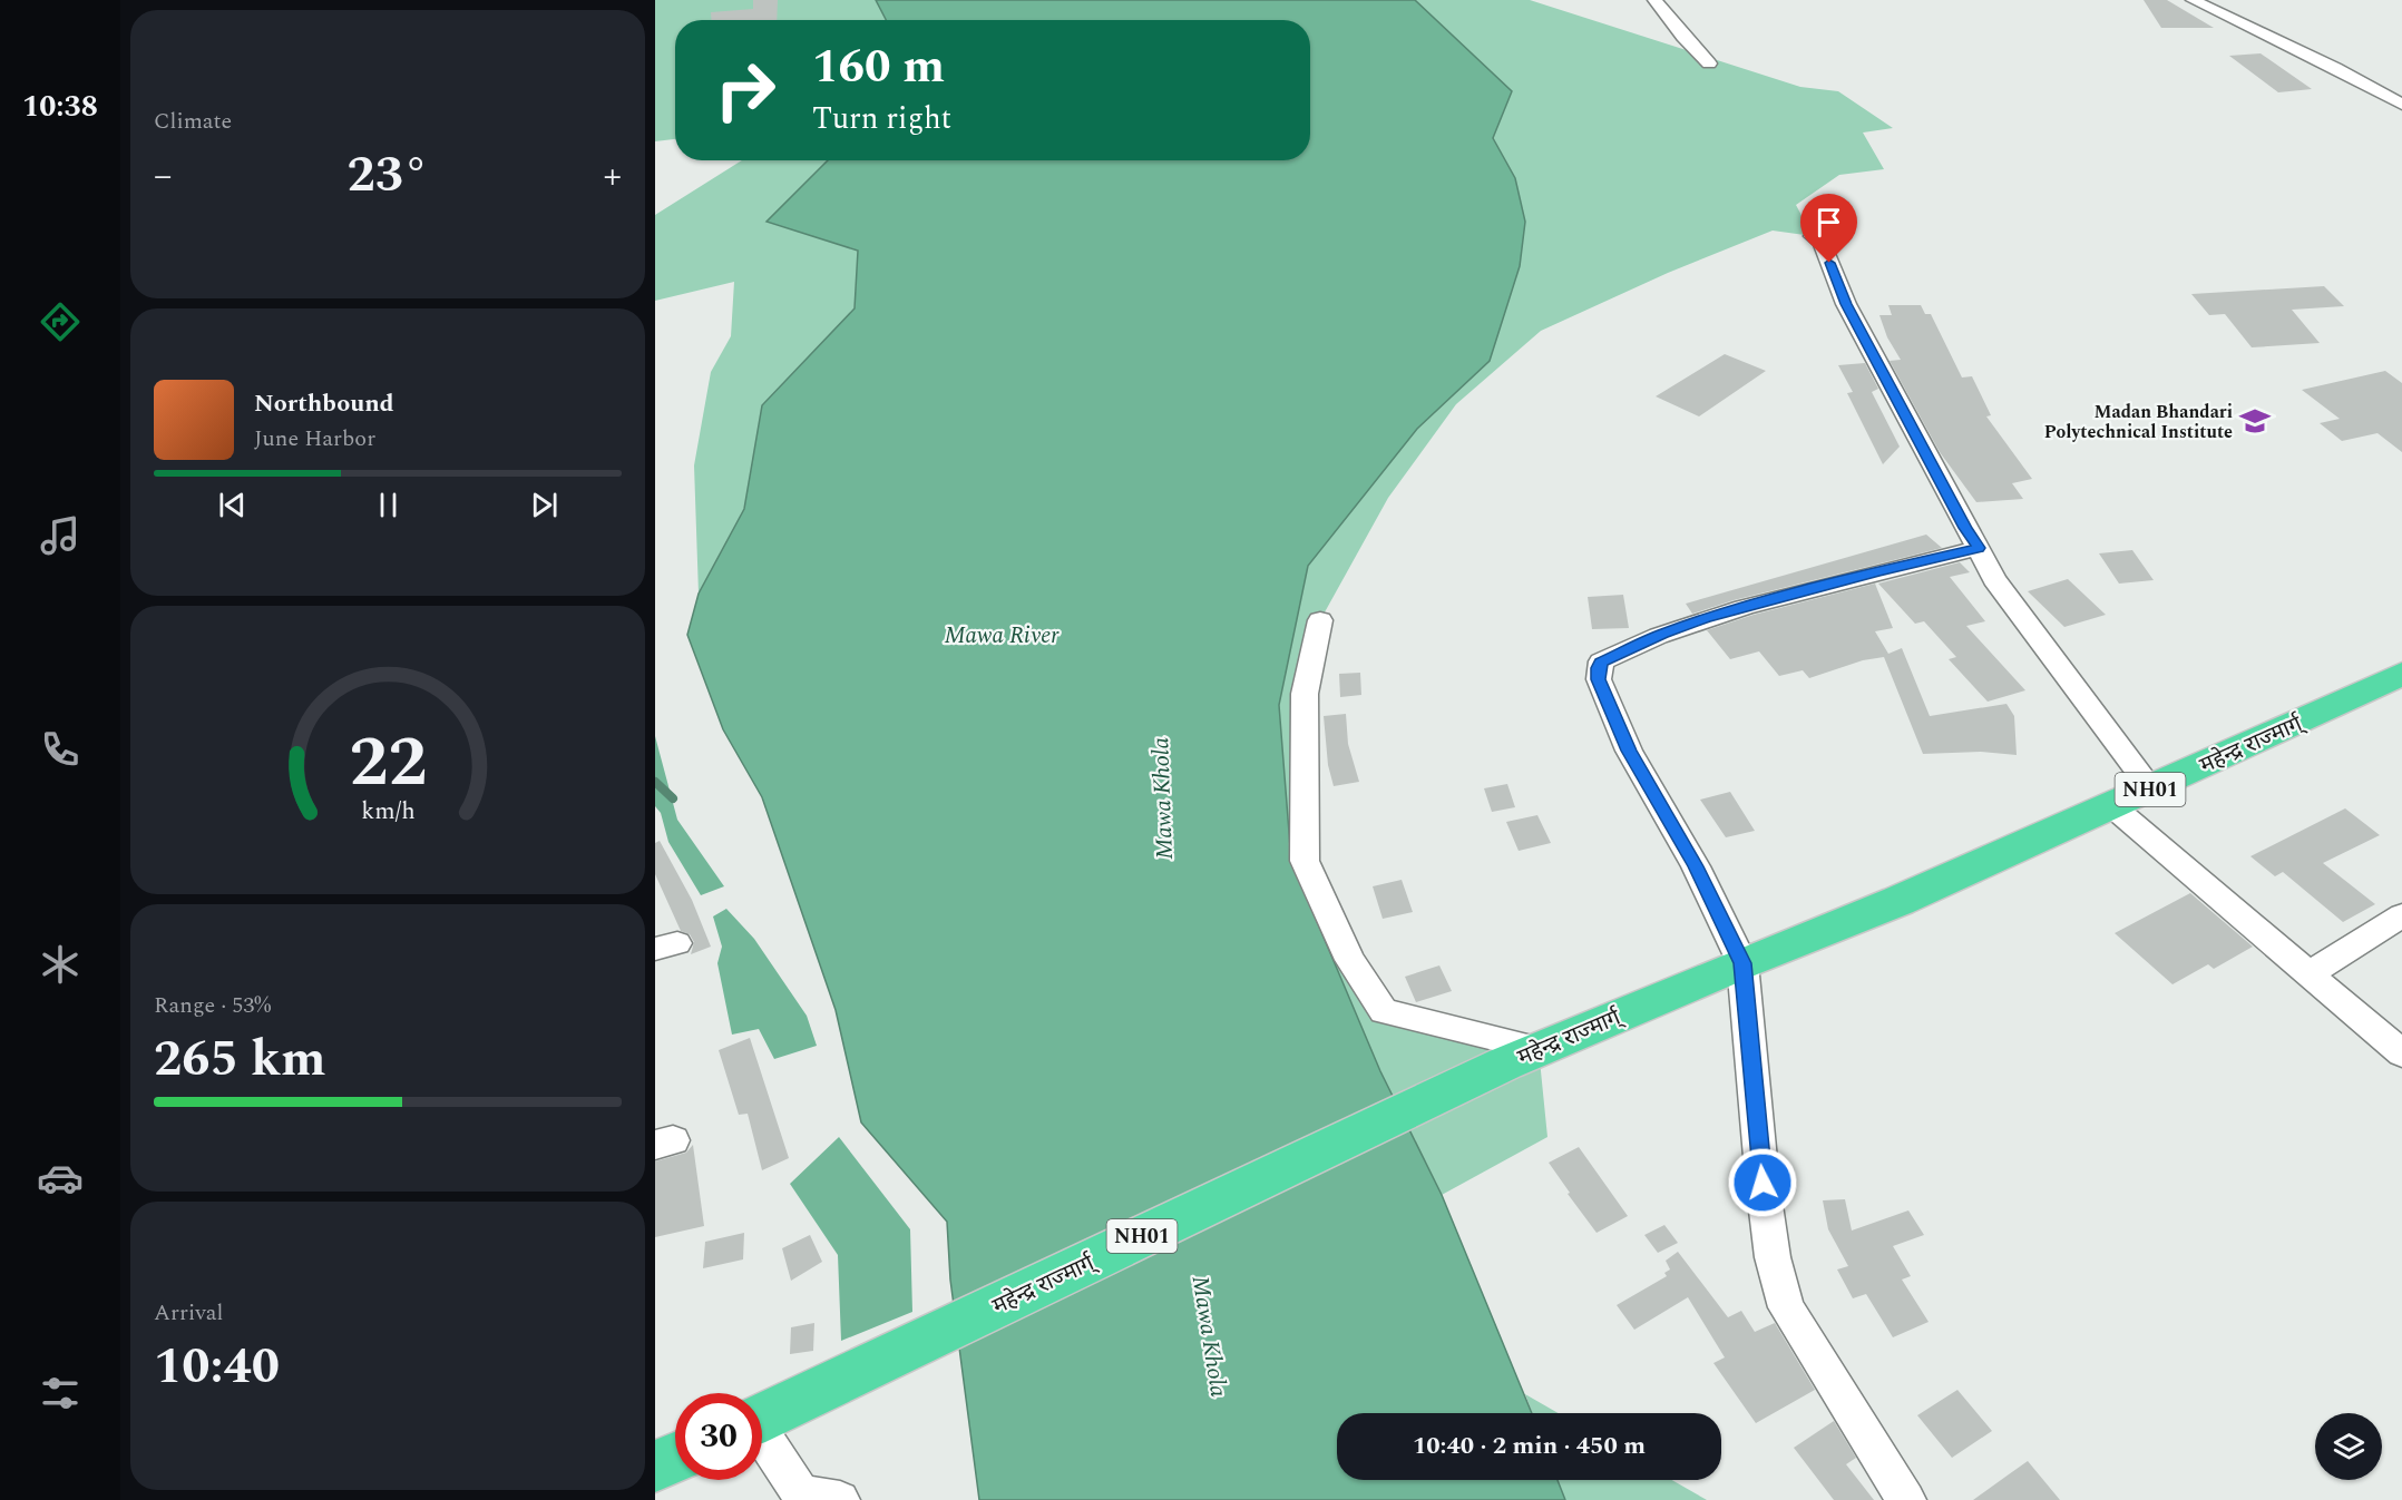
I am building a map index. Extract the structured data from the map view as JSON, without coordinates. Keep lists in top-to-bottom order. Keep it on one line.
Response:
{"streets":{"highway":["महेन्द्र राज्मार्ग्","NH01"]},"water":["Mawa River","Mawa Khola"],"places":{"school or university":["Madan Bhandari Polytechnical Institute"]},"page":{"tabs":"10:38","tile":["Climate",["Range · 53%","265 km"],["Arrival","10:40"]],"turn":["160 m","Turn right"],"heat":["−","23°","+"],"song":["Northbound","June Harbor"],"limit":"30","trip":"10:40 · 2 min · 450 m","gauge":["22","km/h"]}}
